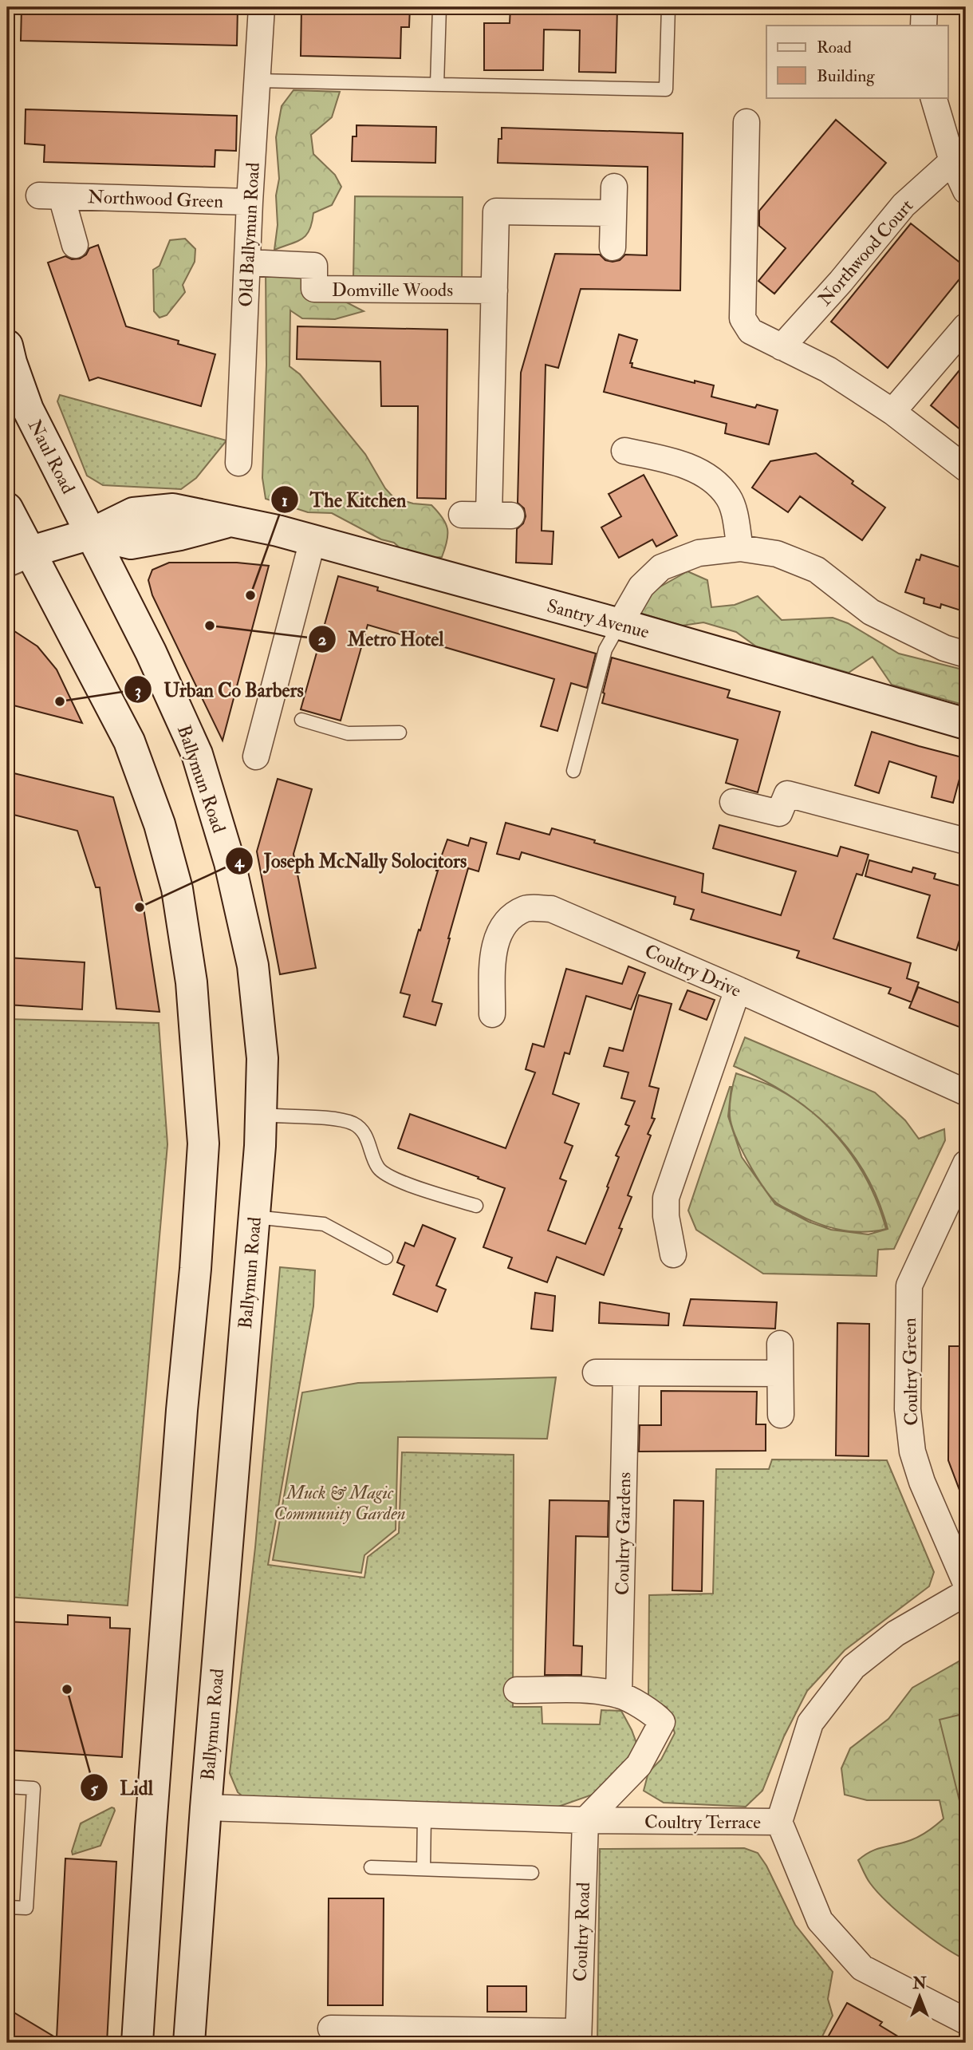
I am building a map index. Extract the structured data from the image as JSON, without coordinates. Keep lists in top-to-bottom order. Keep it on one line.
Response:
{"streets":{"main road":["Naul Road","Santry Avenue","Ballymun Road"],"street":["Northwood Green","Old Ballymun Road","Northwood Court","Domville Woods","Coultry Drive","Coultry Green","Coultry Gardens","Coultry Terrace","Coultry Road"]},"crossings":[["Northwood Green","Old Ballymun Road"],["Old Ballymun Road","Domville Woods"],["Naul Road","Santry Avenue"],["Naul Road","Ballymun Road"],["Santry Avenue","Ballymun Road"],["Ballymun Road","Coultry Terrace"],["Coultry Terrace","Coultry Road"]],"parks":["Muck & Magic Community Garden"],"places":["The Kitchen","Metro Hotel","Urban Co Barbers","Joseph McNally Solocitors","Lidl"],"legend":["Road","Building"],"north":"top"}
